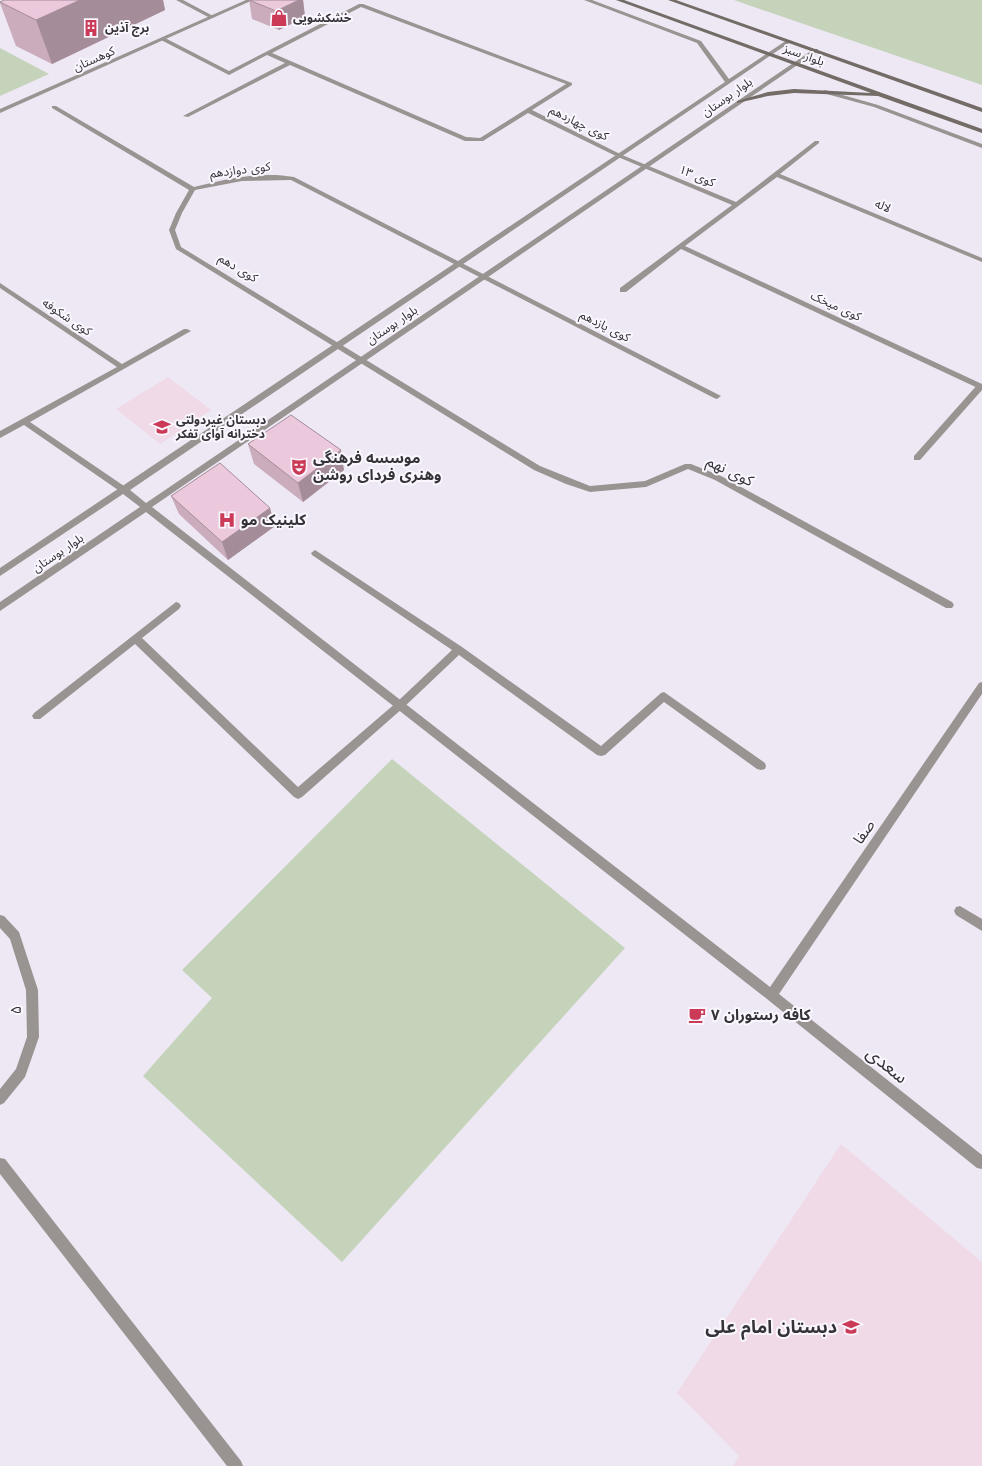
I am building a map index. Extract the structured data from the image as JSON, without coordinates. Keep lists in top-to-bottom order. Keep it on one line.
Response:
{"streets":{"main road":["بلوار سبز"],"street":["کوهستان","بلوار بوستان","کوی چهاردهم","کوی دوازدهم","کوی ۱۳","لاله","کوی دهم","کوی میخک","کوی شکوفه","کوی یازدهم","کوی نهم","صفا","۵","سعدی"]},"crossings":[["بلوار سبز","بلوار بوستان"],["بلوار بوستان","کوی چهاردهم"],["بلوار بوستان","کوی دوازدهم"],["بلوار بوستان","کوی ۱۳"],["بلوار بوستان","کوی دهم"],["بلوار بوستان","کوی یازدهم"],["بلوار بوستان","کوی نهم"],["بلوار بوستان","سعدی"],["کوی چهاردهم","کوی ۱۳"],["کوی دوازدهم","کوی دهم"],["کوی دوازدهم","کوی یازدهم"],["کوی دهم","کوی نهم"],["صفا","سعدی"]],"places":{"shop":["خشکشویی"],"building":["برج آذین"],"school or university":["دبستان غیردولتی دخترانه آوای تفکر","دبستان امام علی"],"theatre":["موسسه فرهنگی وهنری فردای روشن"],"hospital":["کلینیک مو"],"cafe":["کافه رستوران ۷"]}}
